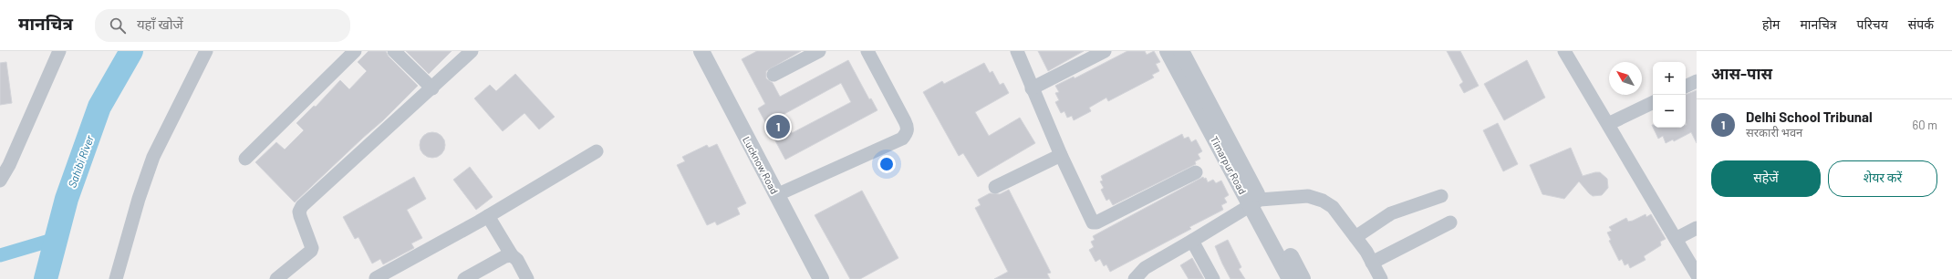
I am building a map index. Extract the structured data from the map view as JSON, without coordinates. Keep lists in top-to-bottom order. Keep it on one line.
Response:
{"streets":{"street":["Lucknow Road","Timarpur Road"]},"water":["Sahibi River"],"north":"top left","page":{"header":"मानचित्र","search":"यहाँ खोजें","nav":["होम","मानचित्र","परिचय","संपर्क"],"heading":"आस-पास","map_buttons":["+","−"],"list":[{"mark":"1","name":"Delhi School Tribunal","note":"सरकारी भवन","value":"60 m"}],"pins":"1","buttons":["सहेजें","शेयर करें"]}}
